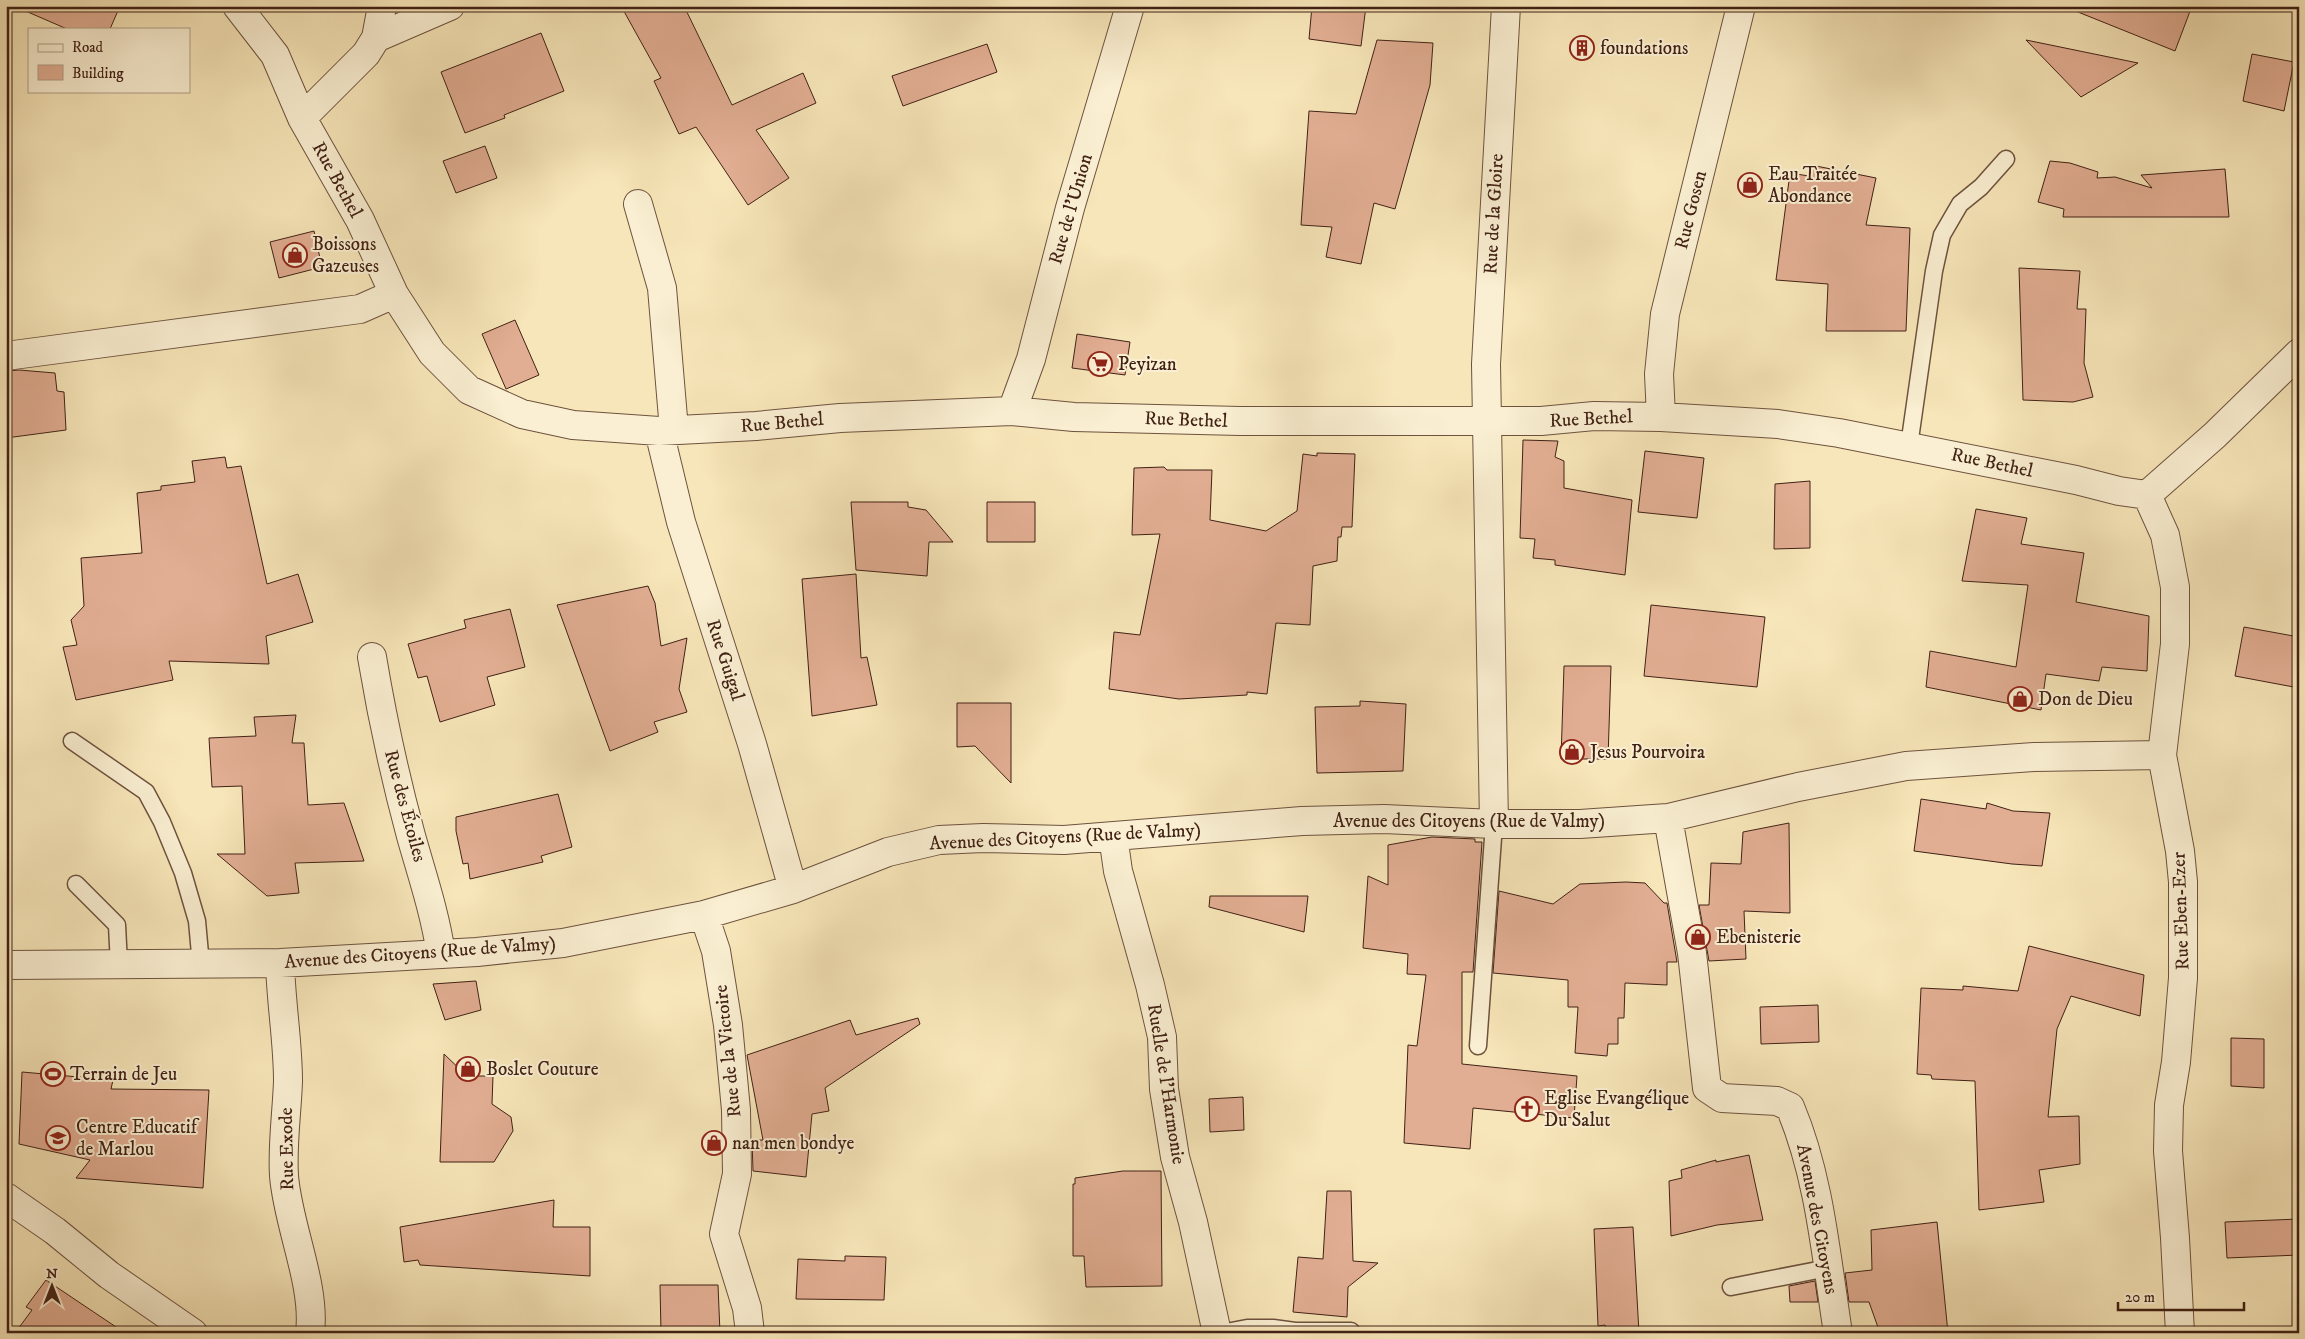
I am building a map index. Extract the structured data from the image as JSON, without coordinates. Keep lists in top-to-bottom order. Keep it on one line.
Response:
{"streets":{"street":["Rue Bethel","Rue de l'Union","Rue Gosen","Rue de la Gloire","Rue Guigal","Rue des Étoiles","Avenue des Citoyens (Rue de Valmy)","Rue Eben-Ezer","Rue de la Victoire","Ruelle de l'Harmonie","Rue Exode","Avenue des Citoyens"]},"crossings":[["Rue Bethel","Rue de l'Union"],["Rue Bethel","Rue Gosen"],["Rue Bethel","Rue de la Gloire"],["Rue Bethel","Rue Guigal"],["Rue Bethel","Rue Eben-Ezer"],["Rue de la Gloire","Avenue des Citoyens (Rue de Valmy)"],["Rue Guigal","Avenue des Citoyens (Rue de Valmy)"],["Rue des Étoiles","Avenue des Citoyens (Rue de Valmy)"],["Avenue des Citoyens (Rue de Valmy)","Rue Eben-Ezer"],["Avenue des Citoyens (Rue de Valmy)","Rue de la Victoire"],["Avenue des Citoyens (Rue de Valmy)","Ruelle de l'Harmonie"],["Avenue des Citoyens (Rue de Valmy)","Rue Exode"],["Avenue des Citoyens (Rue de Valmy)","Avenue des Citoyens"]],"places":{"building":["foundations"],"shop":["Eau Traitée Abondance","Boissons Gazeuses","Don de Dieu","Jesus Pourvoira","Ebenisterie","Boslet Couture","nan men bondye"],"supermarket":["Peyizan"],"sports":["Terrain de Jeu"],"church":["Eglise Evangélique Du Salut"],"school or university":["Centre Educatif de Marlou"]},"legend":["Road","Building"],"scale_bar":"20 m","north":"top"}
